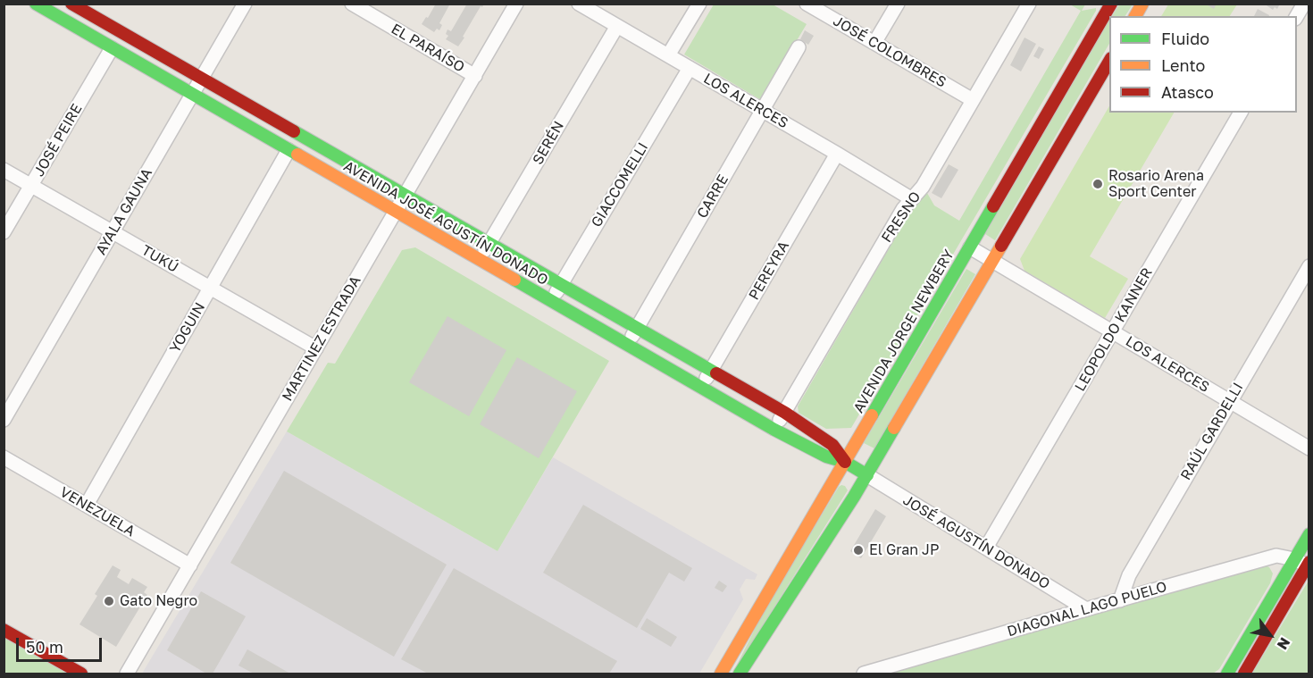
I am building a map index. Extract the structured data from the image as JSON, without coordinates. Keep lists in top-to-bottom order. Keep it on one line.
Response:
{"streets":{"street":["EL PARAÍSO","JOSÉ COLOMBRES","LOS ALERCES","JOSÉ PEIRE","SERÉN","GIACCOMELLI","CARRE","AYALA GAUNA","FRESNO","AVENIDA JOSÉ AGUSTÍN DONADO","TUKÚ","PEREYRA","YOGUIN","LEOPOLDO KANNER","AVENIDA JORGE NEWBERY","MARTINEZ ESTRADA","RAÚL GARDELLI","VENEZUELA","JOSÉ AGUSTÍN DONADO","DIAGONAL LAGO PUELO"]},"crossings":[["EL PARAÍSO","MARTINEZ ESTRADA"],["JOSÉ COLOMBRES","FRESNO"],["LOS ALERCES","SERÉN"],["LOS ALERCES","GIACCOMELLI"],["LOS ALERCES","CARRE"],["LOS ALERCES","FRESNO"],["LOS ALERCES","PEREYRA"],["LOS ALERCES","LEOPOLDO KANNER"],["LOS ALERCES","AVENIDA JORGE NEWBERY"],["LOS ALERCES","RAÚL GARDELLI"],["JOSÉ PEIRE","AVENIDA JOSÉ AGUSTÍN DONADO"],["JOSÉ PEIRE","TUKÚ"],["SERÉN","AVENIDA JOSÉ AGUSTÍN DONADO"],["GIACCOMELLI","AVENIDA JOSÉ AGUSTÍN DONADO"],["CARRE","AVENIDA JOSÉ AGUSTÍN DONADO"],["AYALA GAUNA","AVENIDA JOSÉ AGUSTÍN DONADO"],["AYALA GAUNA","TUKÚ"],["FRESNO","AVENIDA JOSÉ AGUSTÍN DONADO"],["AVENIDA JOSÉ AGUSTÍN DONADO","PEREYRA"],["AVENIDA JOSÉ AGUSTÍN DONADO","YOGUIN"],["AVENIDA JOSÉ AGUSTÍN DONADO","AVENIDA JORGE NEWBERY"],["AVENIDA JOSÉ AGUSTÍN DONADO","MARTINEZ ESTRADA"],["AVENIDA JOSÉ AGUSTÍN DONADO","JOSÉ AGUSTÍN DONADO"],["TUKÚ","YOGUIN"],["TUKÚ","MARTINEZ ESTRADA"],["YOGUIN","VENEZUELA"],["LEOPOLDO KANNER","JOSÉ AGUSTÍN DONADO"],["MARTINEZ ESTRADA","VENEZUELA"],["RAÚL GARDELLI","DIAGONAL LAGO PUELO"],["JOSÉ AGUSTÍN DONADO","DIAGONAL LAGO PUELO"]],"places":["Rosario Arena Sport Center","El Gran JP","Gato Negro"],"legend":["Fluido","Lento","Atasco"],"scale_bar":"50 m","north":"bottom right"}
